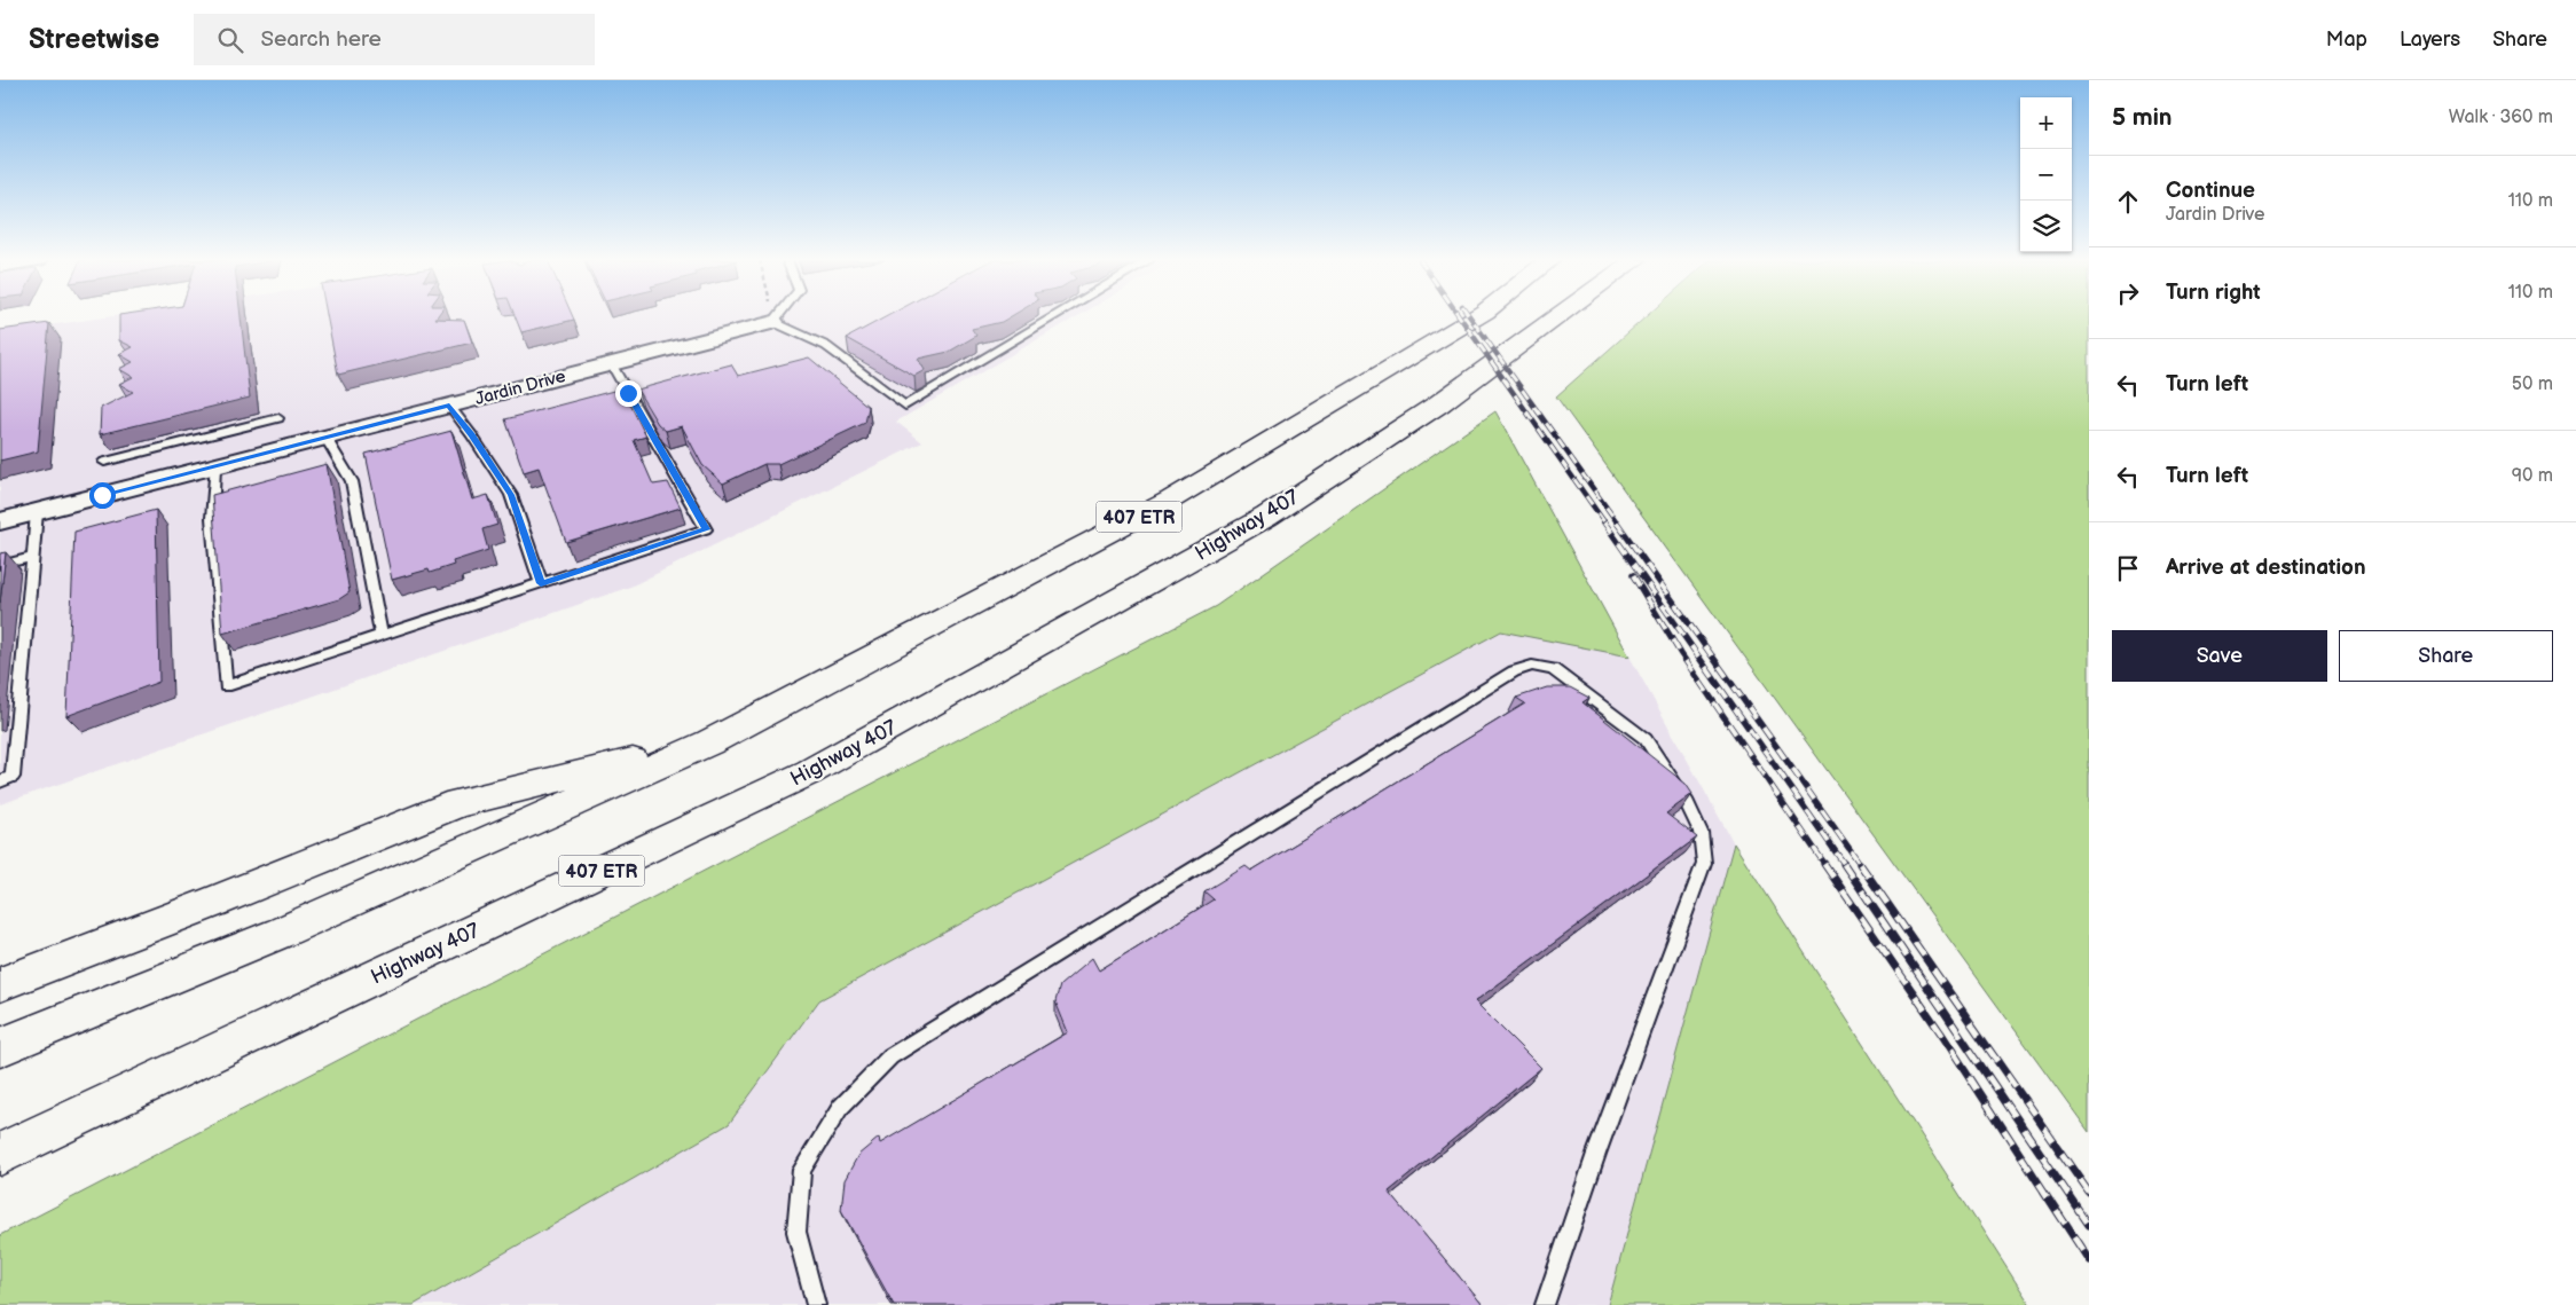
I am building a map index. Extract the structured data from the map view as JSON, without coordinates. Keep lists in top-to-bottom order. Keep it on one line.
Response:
{"streets":{"highway":["407 ETR","Highway 407"],"street":["Jardin Drive"]},"page":{"header":"Streetwise","search":"Search here","nav":["Map","Layers","Share"],"heading":["5 min","Walk · 360 m"],"map_buttons":["+","−"],"list":[["Continue","Jardin Drive","110 m"],["Turn right","110 m"],["Turn left","50 m"],["Turn left","90 m"],"Arrive at destination"],"buttons":["Save","Share"]}}
